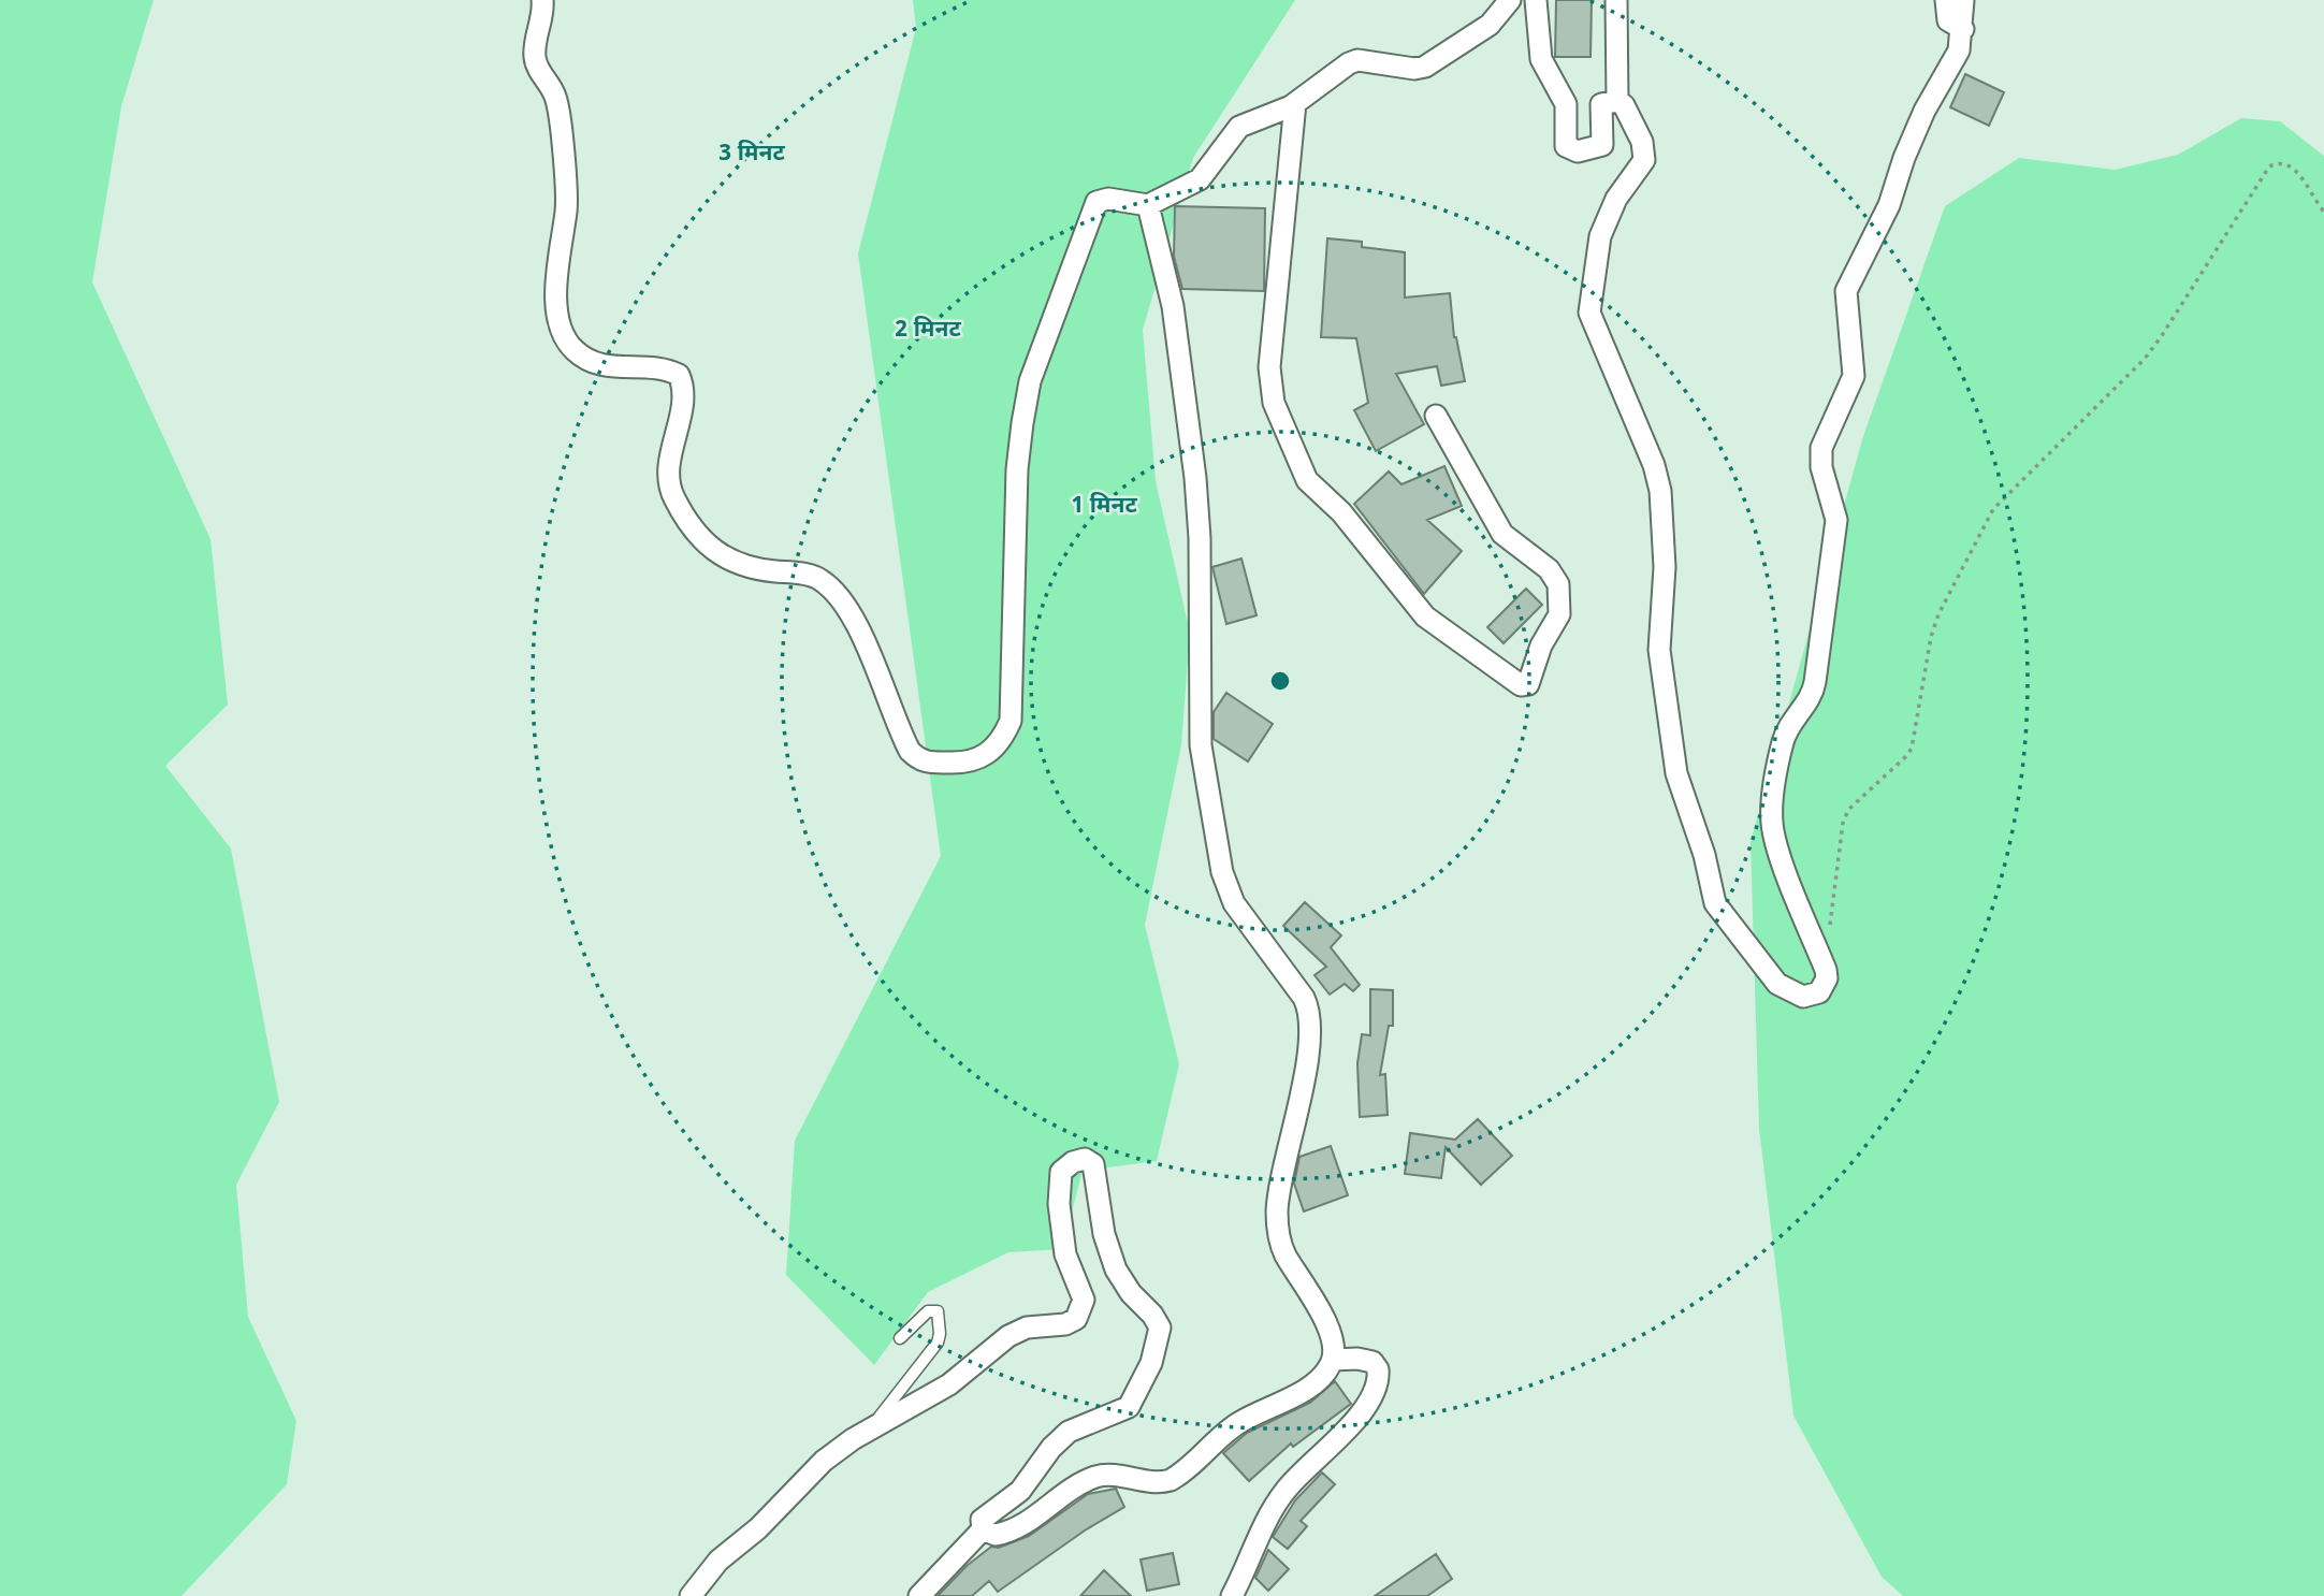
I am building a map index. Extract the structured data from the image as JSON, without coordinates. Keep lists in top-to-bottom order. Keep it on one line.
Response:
{"rings":["3 मिनट","2 मिनट","1 मिनट"]}
